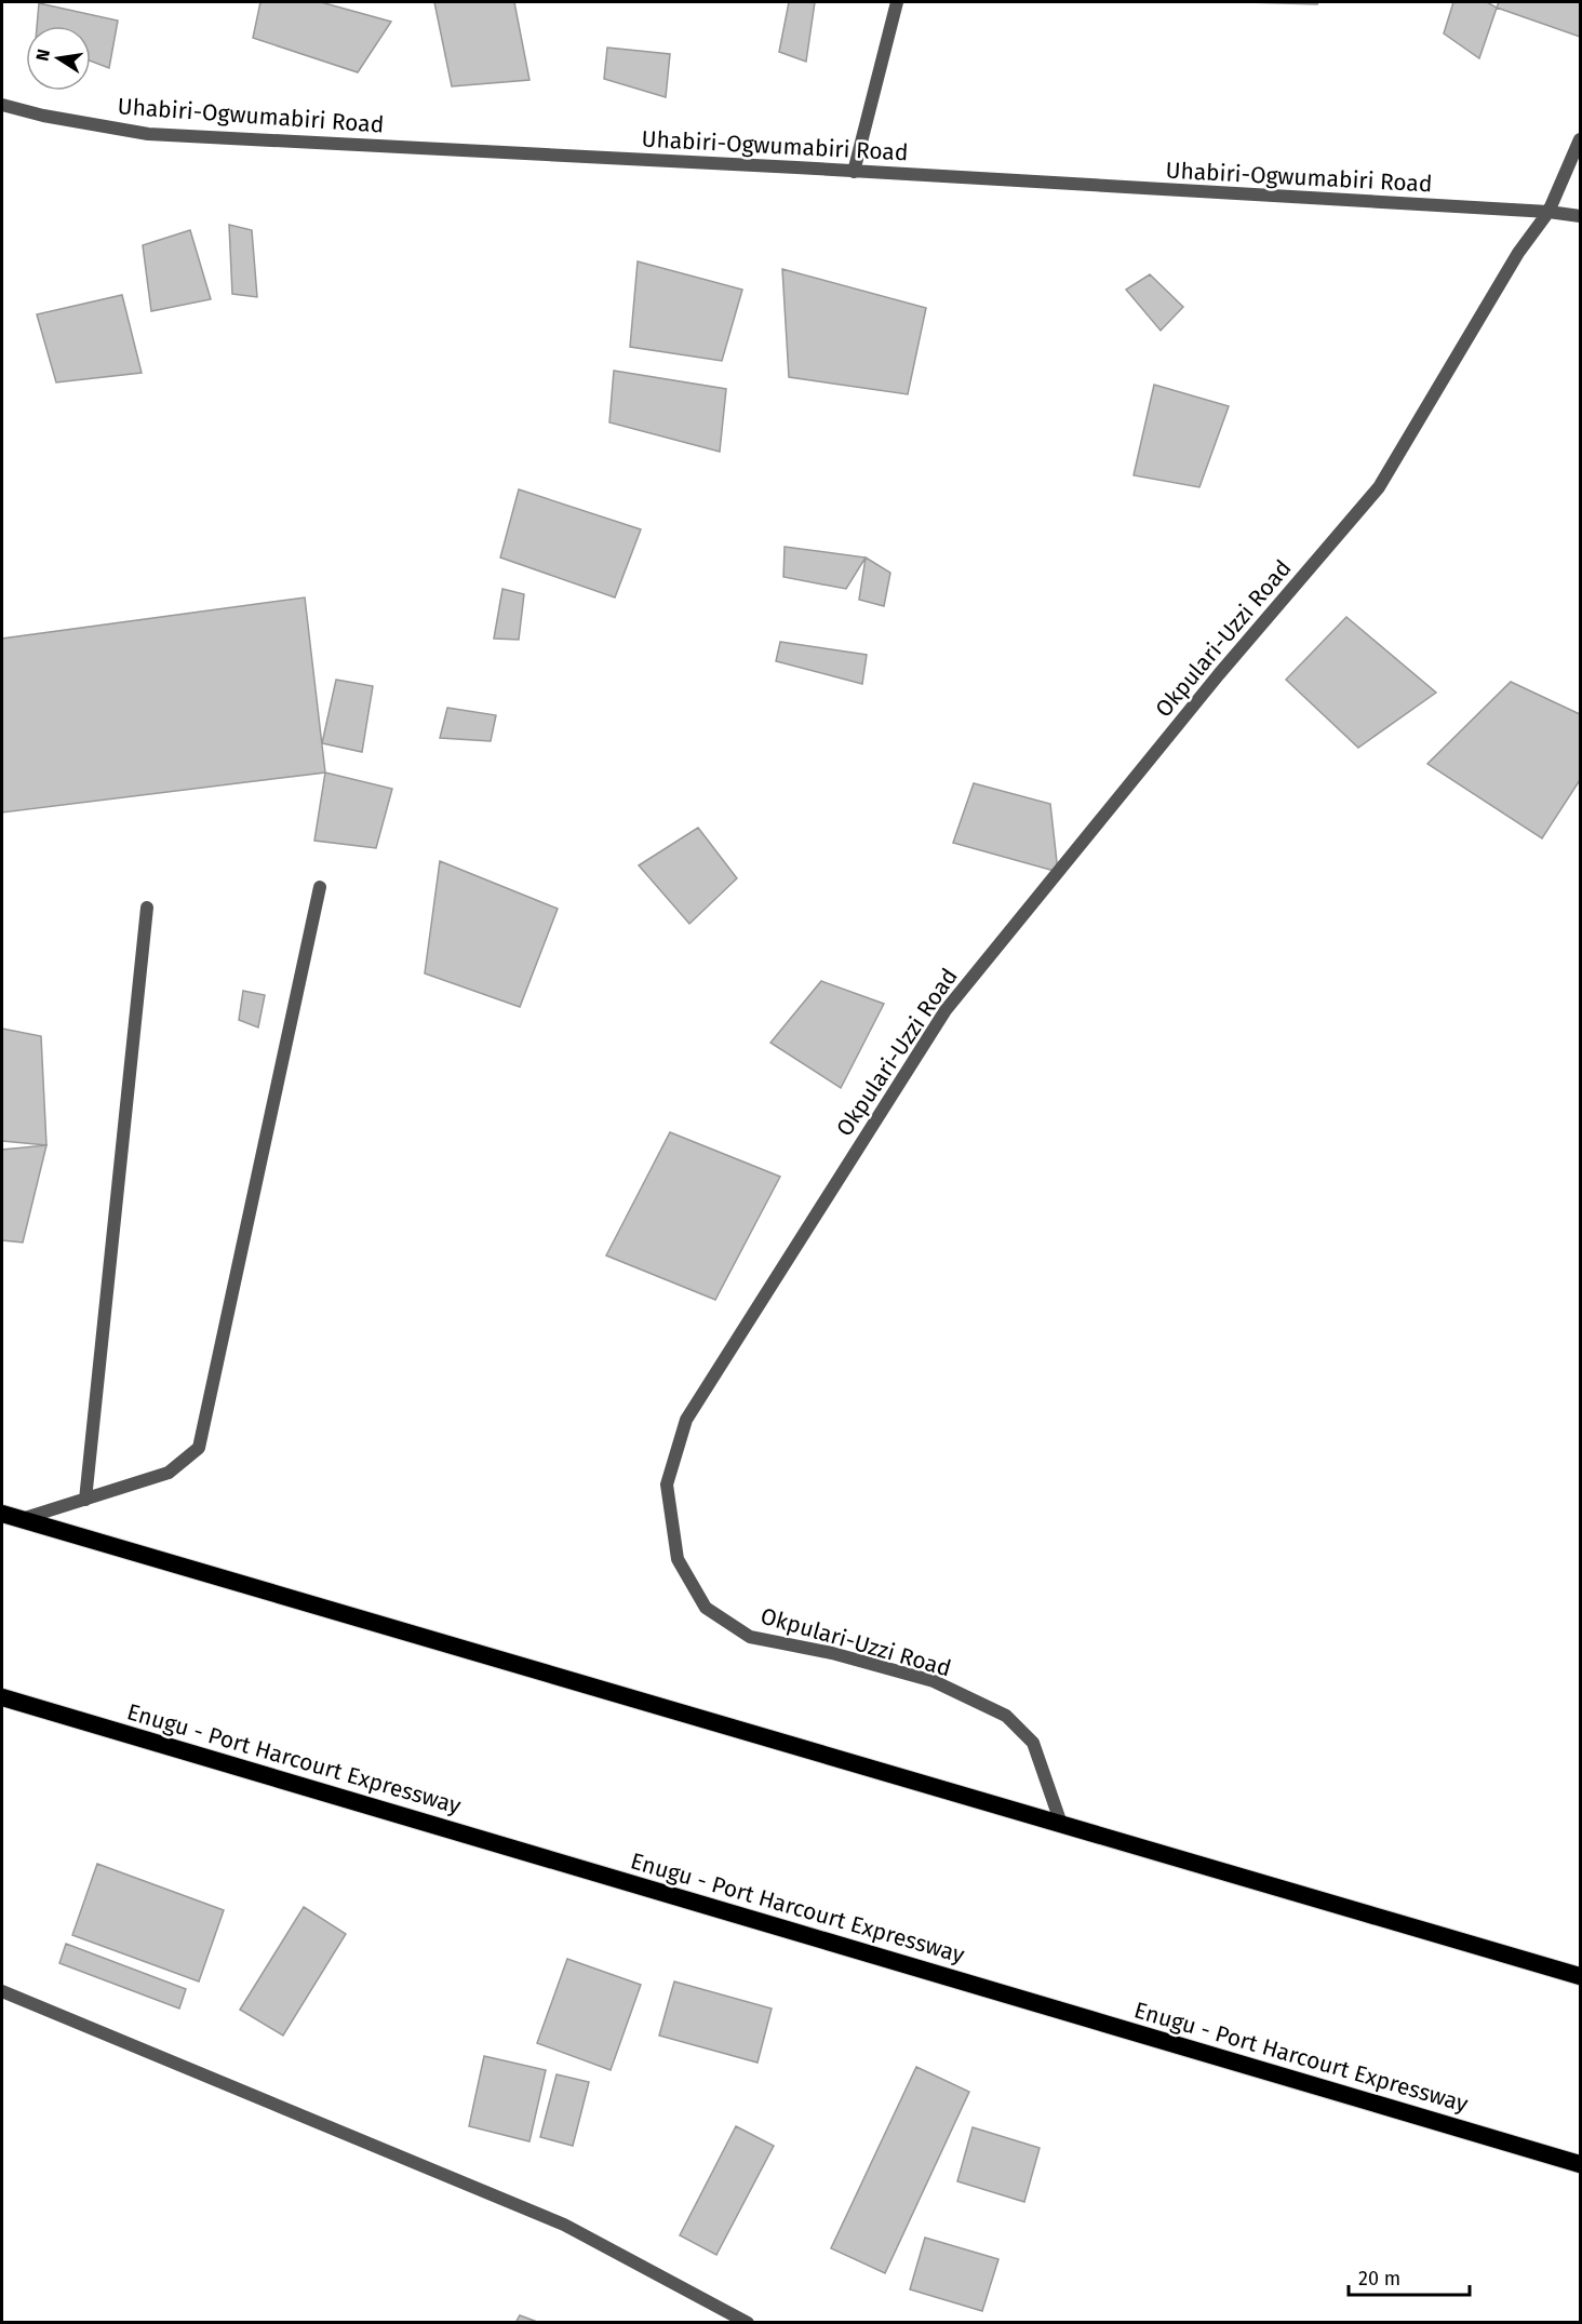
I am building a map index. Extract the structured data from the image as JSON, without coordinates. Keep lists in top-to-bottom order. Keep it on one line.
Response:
{"streets":{"highway":["Enugu - Port Harcourt Expressway"],"street":["Uhabiri-Ogwumabiri Road","Okpulari-Uzzi Road"]},"crossings":[["Uhabiri-Ogwumabiri Road","Okpulari-Uzzi Road"]],"scale_bar":"20 m","north":"left"}
